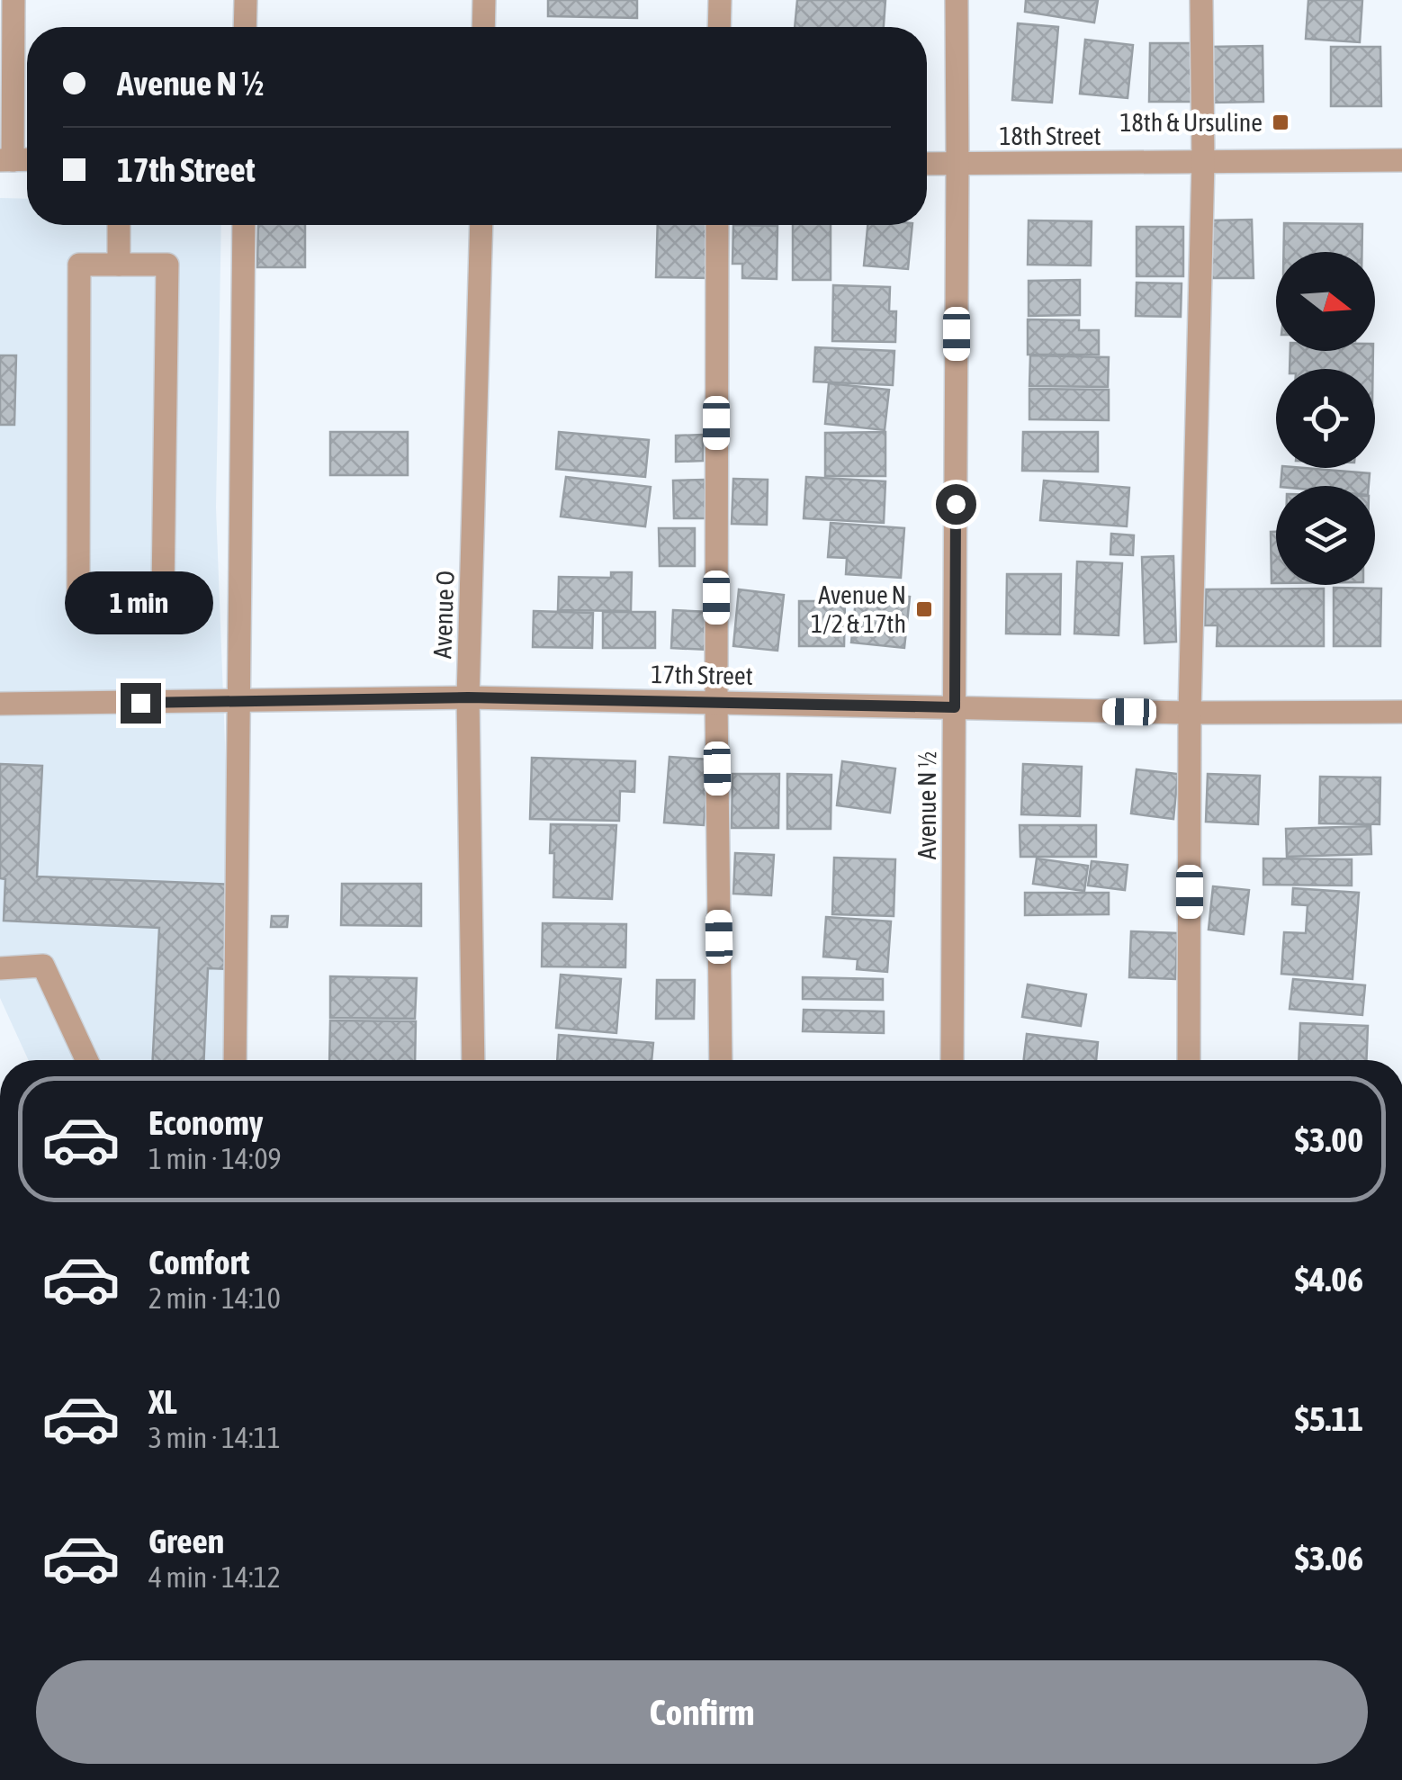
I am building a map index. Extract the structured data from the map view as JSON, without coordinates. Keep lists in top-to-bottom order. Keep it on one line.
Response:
{"streets":{"street":["18th Street","Avenue O","17th Street","Avenue N ½"]},"crossings":[["18th Street","Avenue N ½"],["Avenue O","17th Street"],["17th Street","Avenue N ½"]],"places":{"transit":["18th & Ursuline","Avenue N 1/2 & 17th"]},"north":"right","page":{"banner":["Avenue N ½","17th Street"],"bubble":"1 min","list":[{"name":"Economy","note":"1 min · 14:09","value":"$3.00"},{"name":"Comfort","note":"2 min · 14:10","value":"$4.06"},{"name":"XL","note":"3 min · 14:11","value":"$5.11"},{"name":"Green","note":"4 min · 14:12","value":"$3.06"}],"buttons":"Confirm"}}
